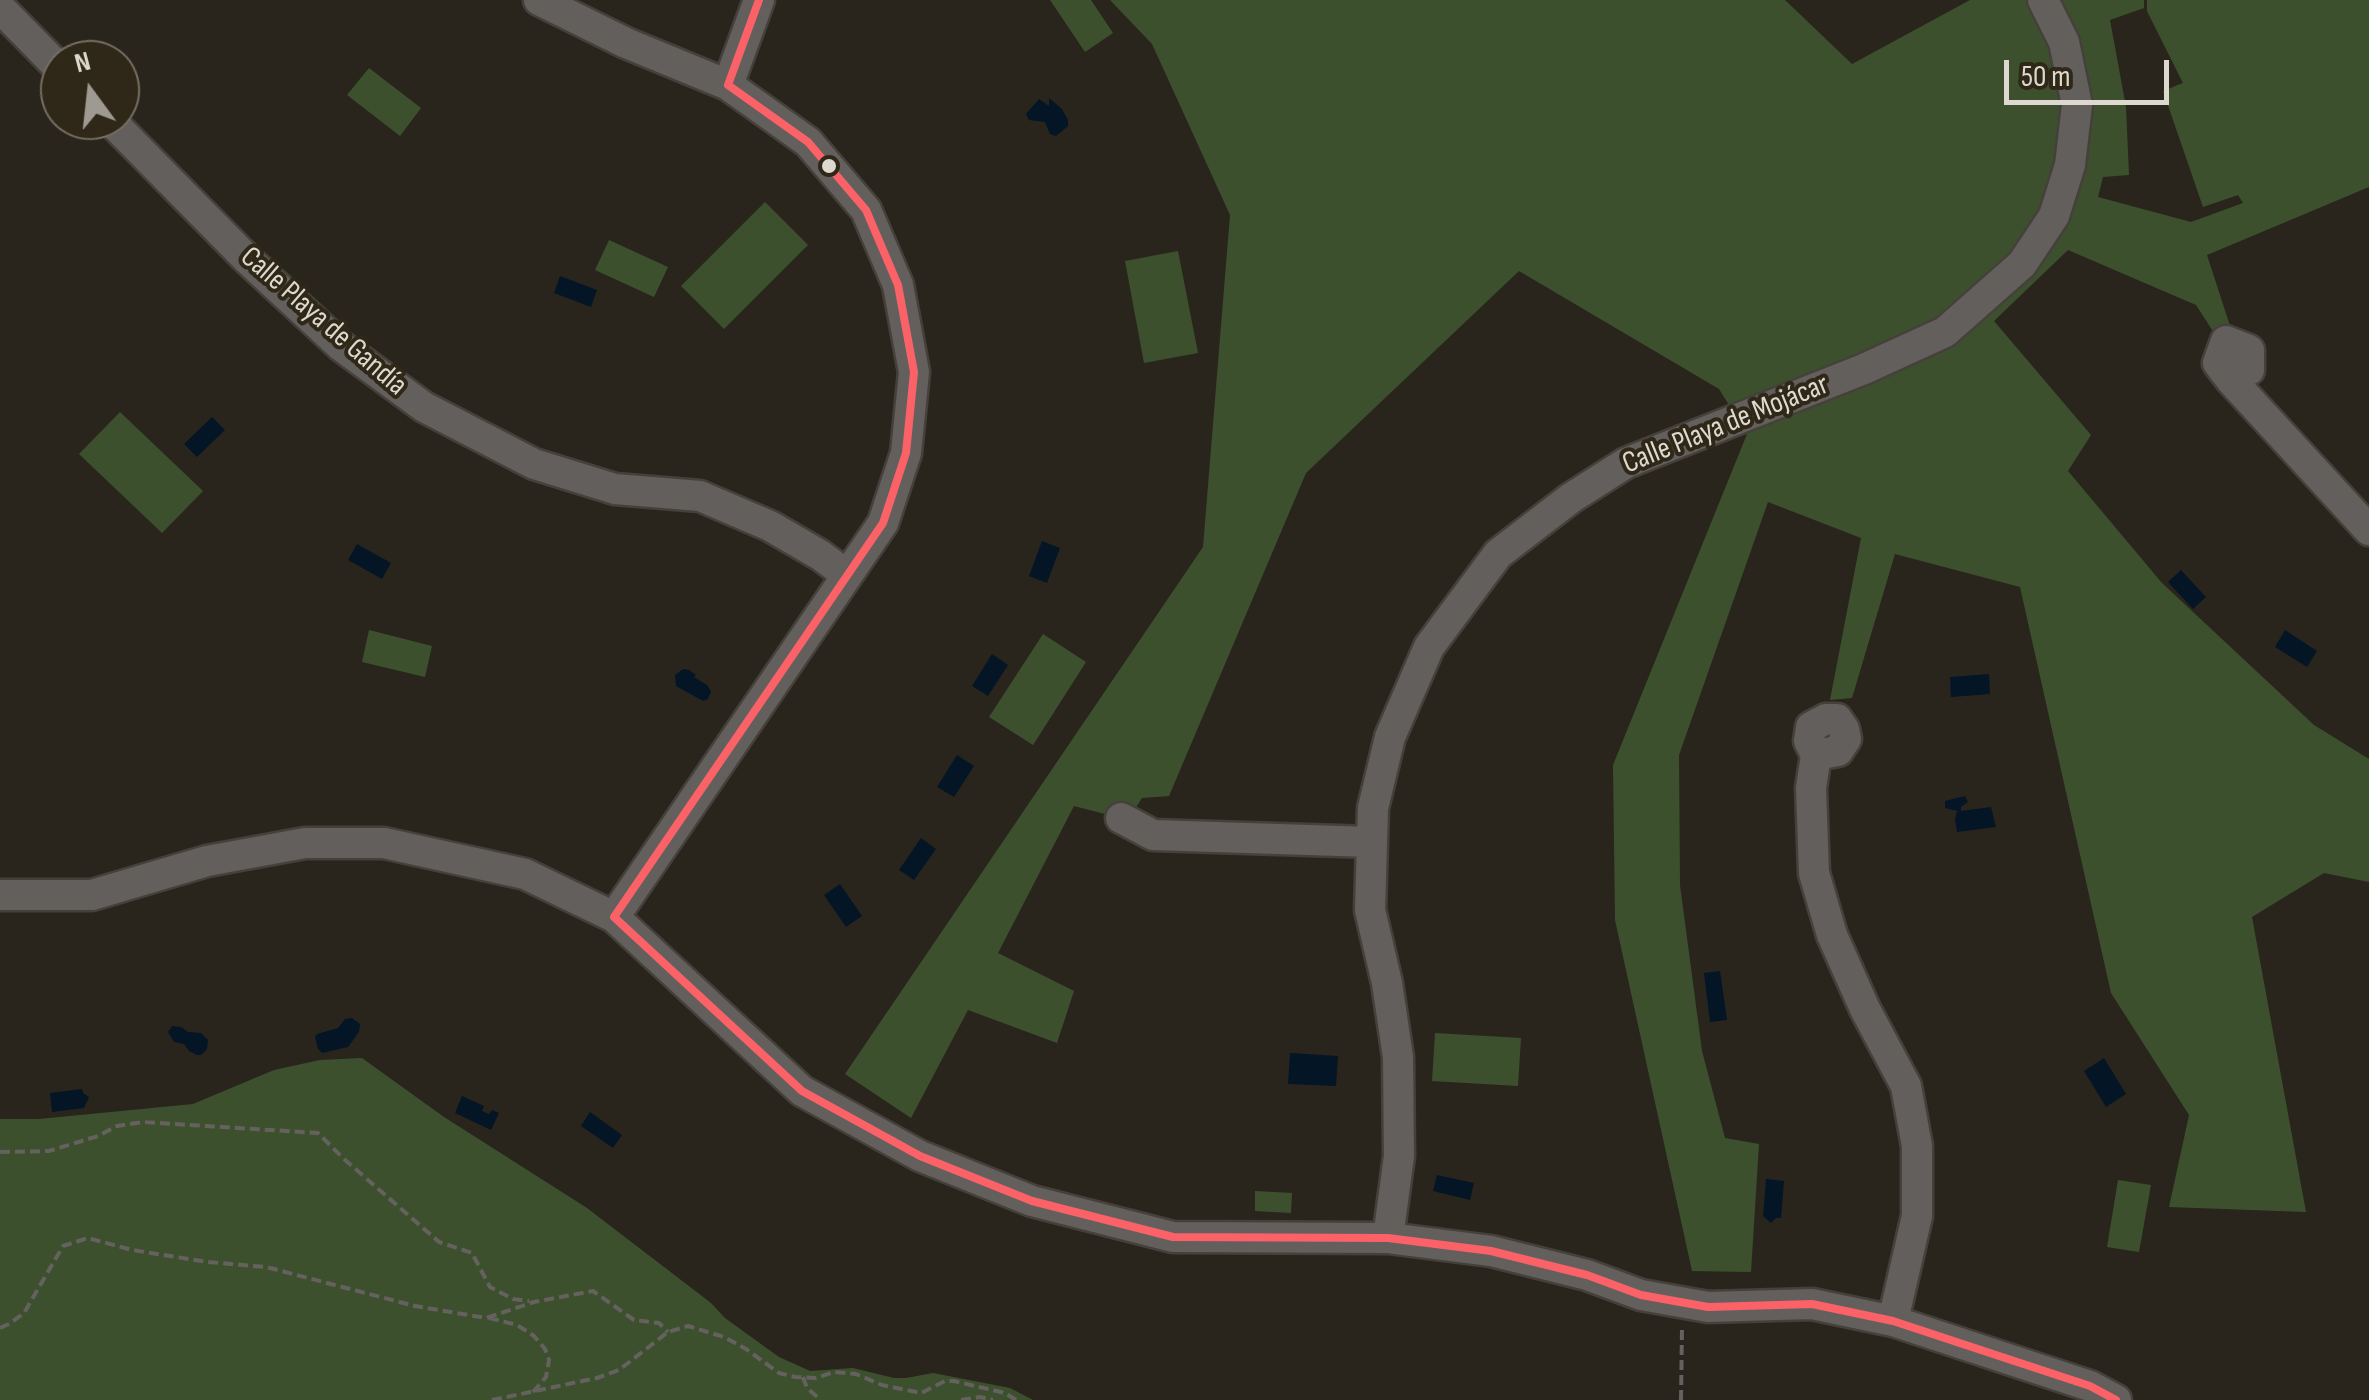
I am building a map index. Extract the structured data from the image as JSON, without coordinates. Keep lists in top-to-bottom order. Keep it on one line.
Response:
{"streets":{"street":["Calle Playa de Gandía","Calle Playa de Mojácar"]},"scale_bar":"50 m","north":"top"}
